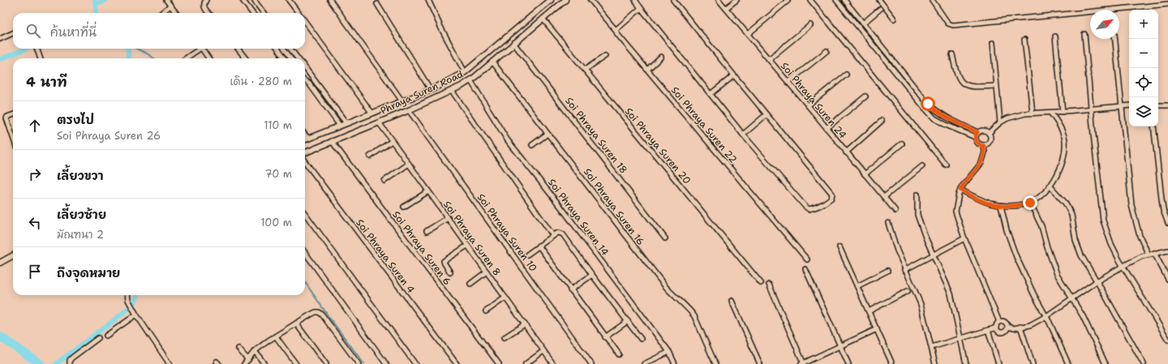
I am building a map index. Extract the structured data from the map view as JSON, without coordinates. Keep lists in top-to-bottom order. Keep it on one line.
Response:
{"streets":{"street":["Phraya Suren Road","Soi Phraya Suren 24","Soi Phraya Suren 22","Soi Phraya Suren 18","Soi Phraya Suren 20","Soi Phraya Suren 16","Soi Phraya Suren 14","Soi Phraya Suren 10","Soi Phraya Suren 8","Soi Phraya Suren 6","Soi Phraya Suren 4"]},"crossings":[["Phraya Suren Road","Soi Phraya Suren 18"],["Phraya Suren Road","Soi Phraya Suren 20"],["Phraya Suren Road","Soi Phraya Suren 16"],["Phraya Suren Road","Soi Phraya Suren 14"],["Phraya Suren Road","Soi Phraya Suren 10"],["Phraya Suren Road","Soi Phraya Suren 8"],["Phraya Suren Road","Soi Phraya Suren 6"]],"north":"top right","page":{"map_buttons":["+","−"],"search":"ค้นหาที่นี่","heading":["4 นาที","เดิน · 280 m"],"list":[["ตรงไป","Soi Phraya Suren 26","110 m"],["เลี้ยวขวา","70 m"],["เลี้ยวซ้าย","มัณฑนา 2","100 m"],"ถึงจุดหมาย"]}}
